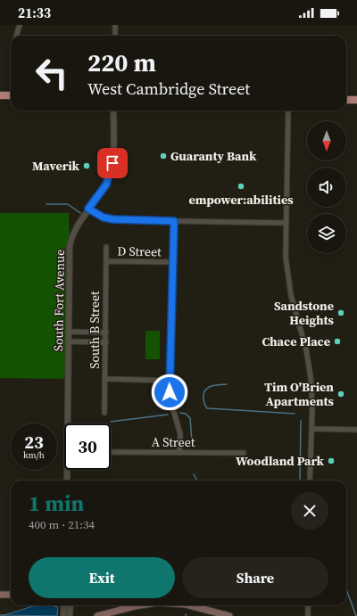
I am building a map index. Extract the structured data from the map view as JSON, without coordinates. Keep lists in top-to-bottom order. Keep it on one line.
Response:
{"streets":{"street":["D Street","South Fort Avenue","South B Street","A Street"]},"crossings":[["D Street","South B Street"]],"places":["Guaranty Bank","Maverik","empower:abilities","Sandstone Heights","Chace Place","Tim O'Brien Apartments","Woodland Park"],"north":"bottom","page":{"status":"21:33","turn":["220 m","West Cambridge Street"],"speed":"23 km/h","limit":"30","heading":["1 min","400 m · 21:34"],"buttons":["Exit","Share"]}}
